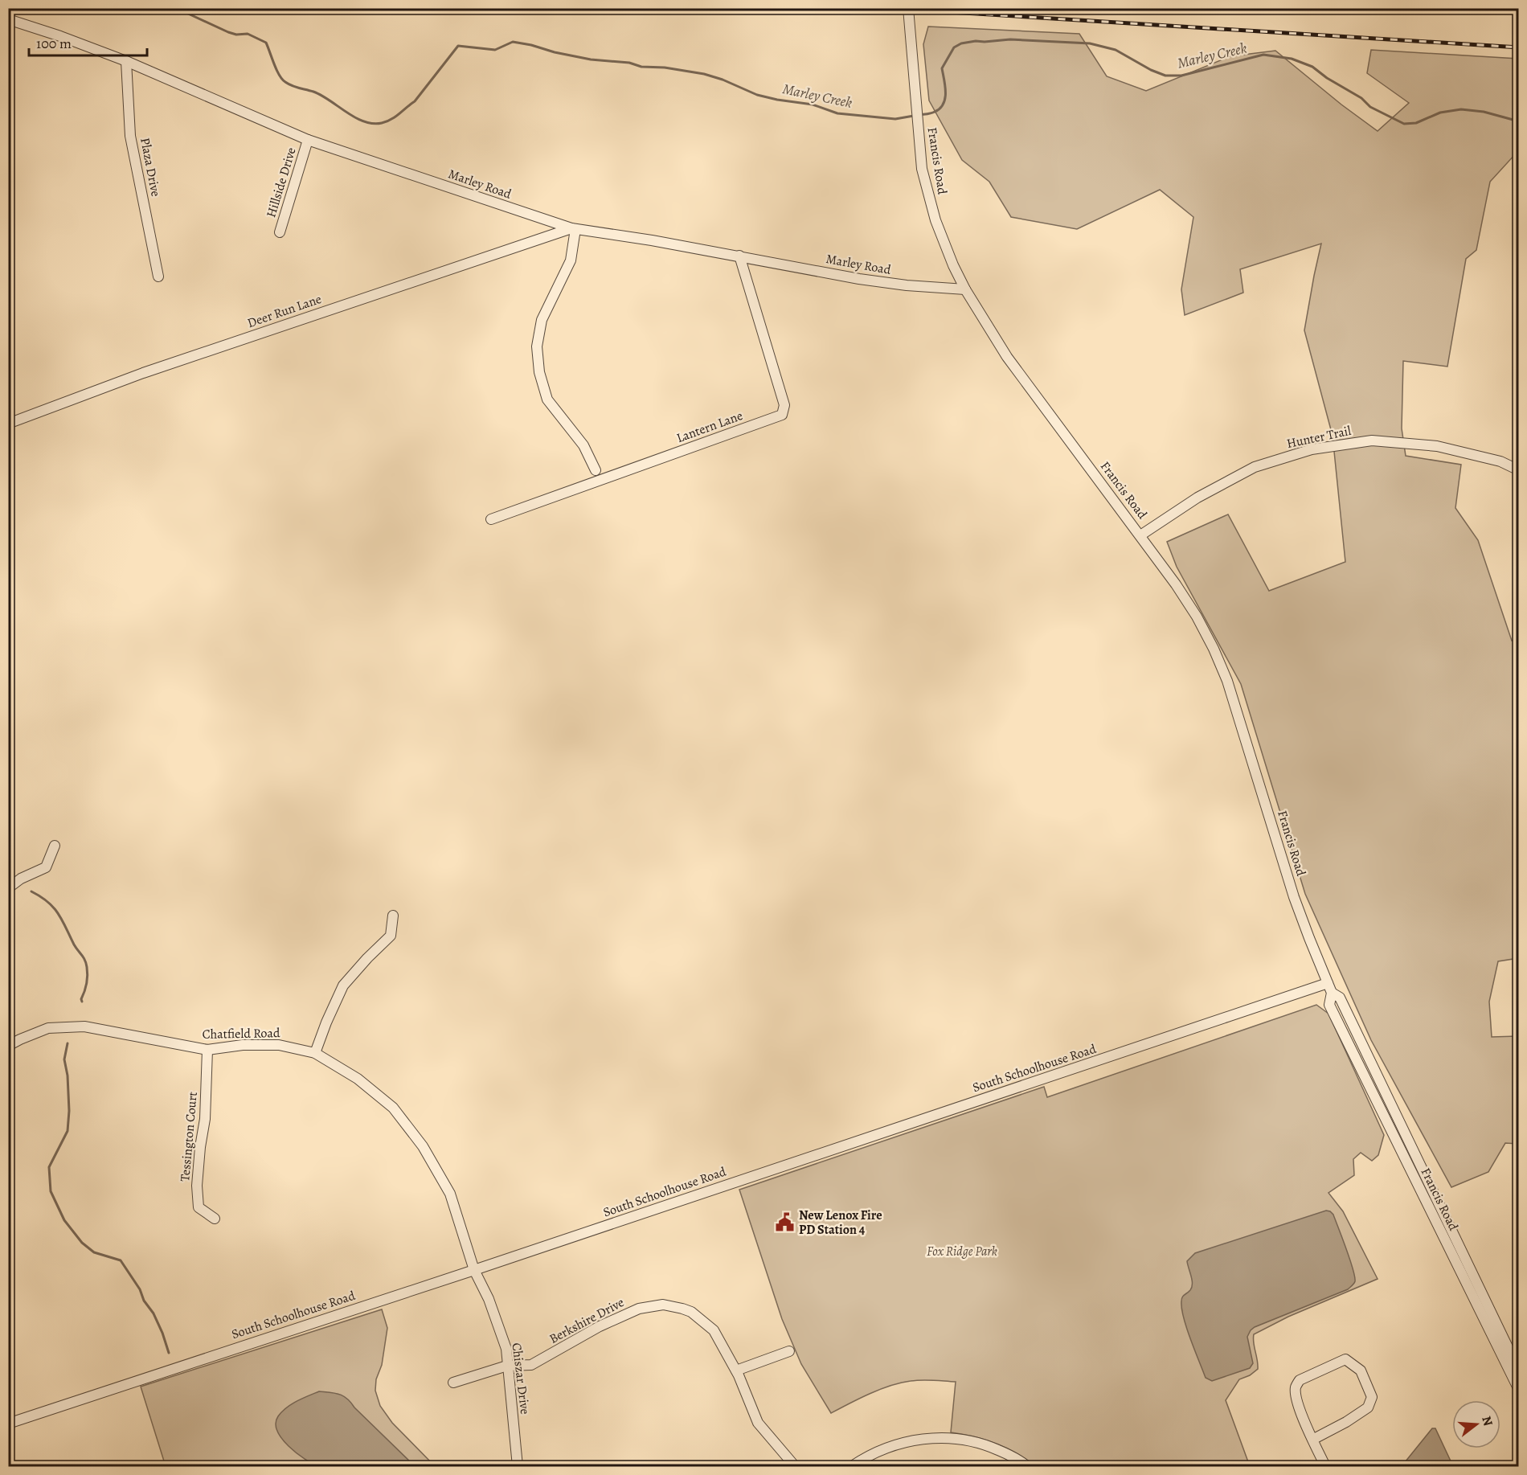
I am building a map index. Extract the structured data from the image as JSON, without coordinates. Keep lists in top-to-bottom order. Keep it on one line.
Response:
{"streets":{"street":["Francis Road","Plaza Drive","Hillside Drive","Marley Road","Deer Run Lane","Lantern Lane","Hunter Trail","Chatfield Road","South Schoolhouse Road","Tessington Court","Berkshire Drive","Chiszar Drive"]},"crossings":[["Francis Road","Marley Road"],["Francis Road","Hunter Trail"],["Francis Road","South Schoolhouse Road"],["Plaza Drive","Marley Road"],["Hillside Drive","Marley Road"],["Marley Road","Deer Run Lane"],["Marley Road","Lantern Lane"],["Chatfield Road","South Schoolhouse Road"],["Chatfield Road","Tessington Court"],["Chatfield Road","Chiszar Drive"],["South Schoolhouse Road","Chiszar Drive"],["Berkshire Drive","Chiszar Drive"]],"water":["Marley Creek"],"parks":["Fox Ridge Park"],"places":{"public building":["New Lenox Fire PD Station 4"]},"scale_bar":"100 m","north":"right"}
